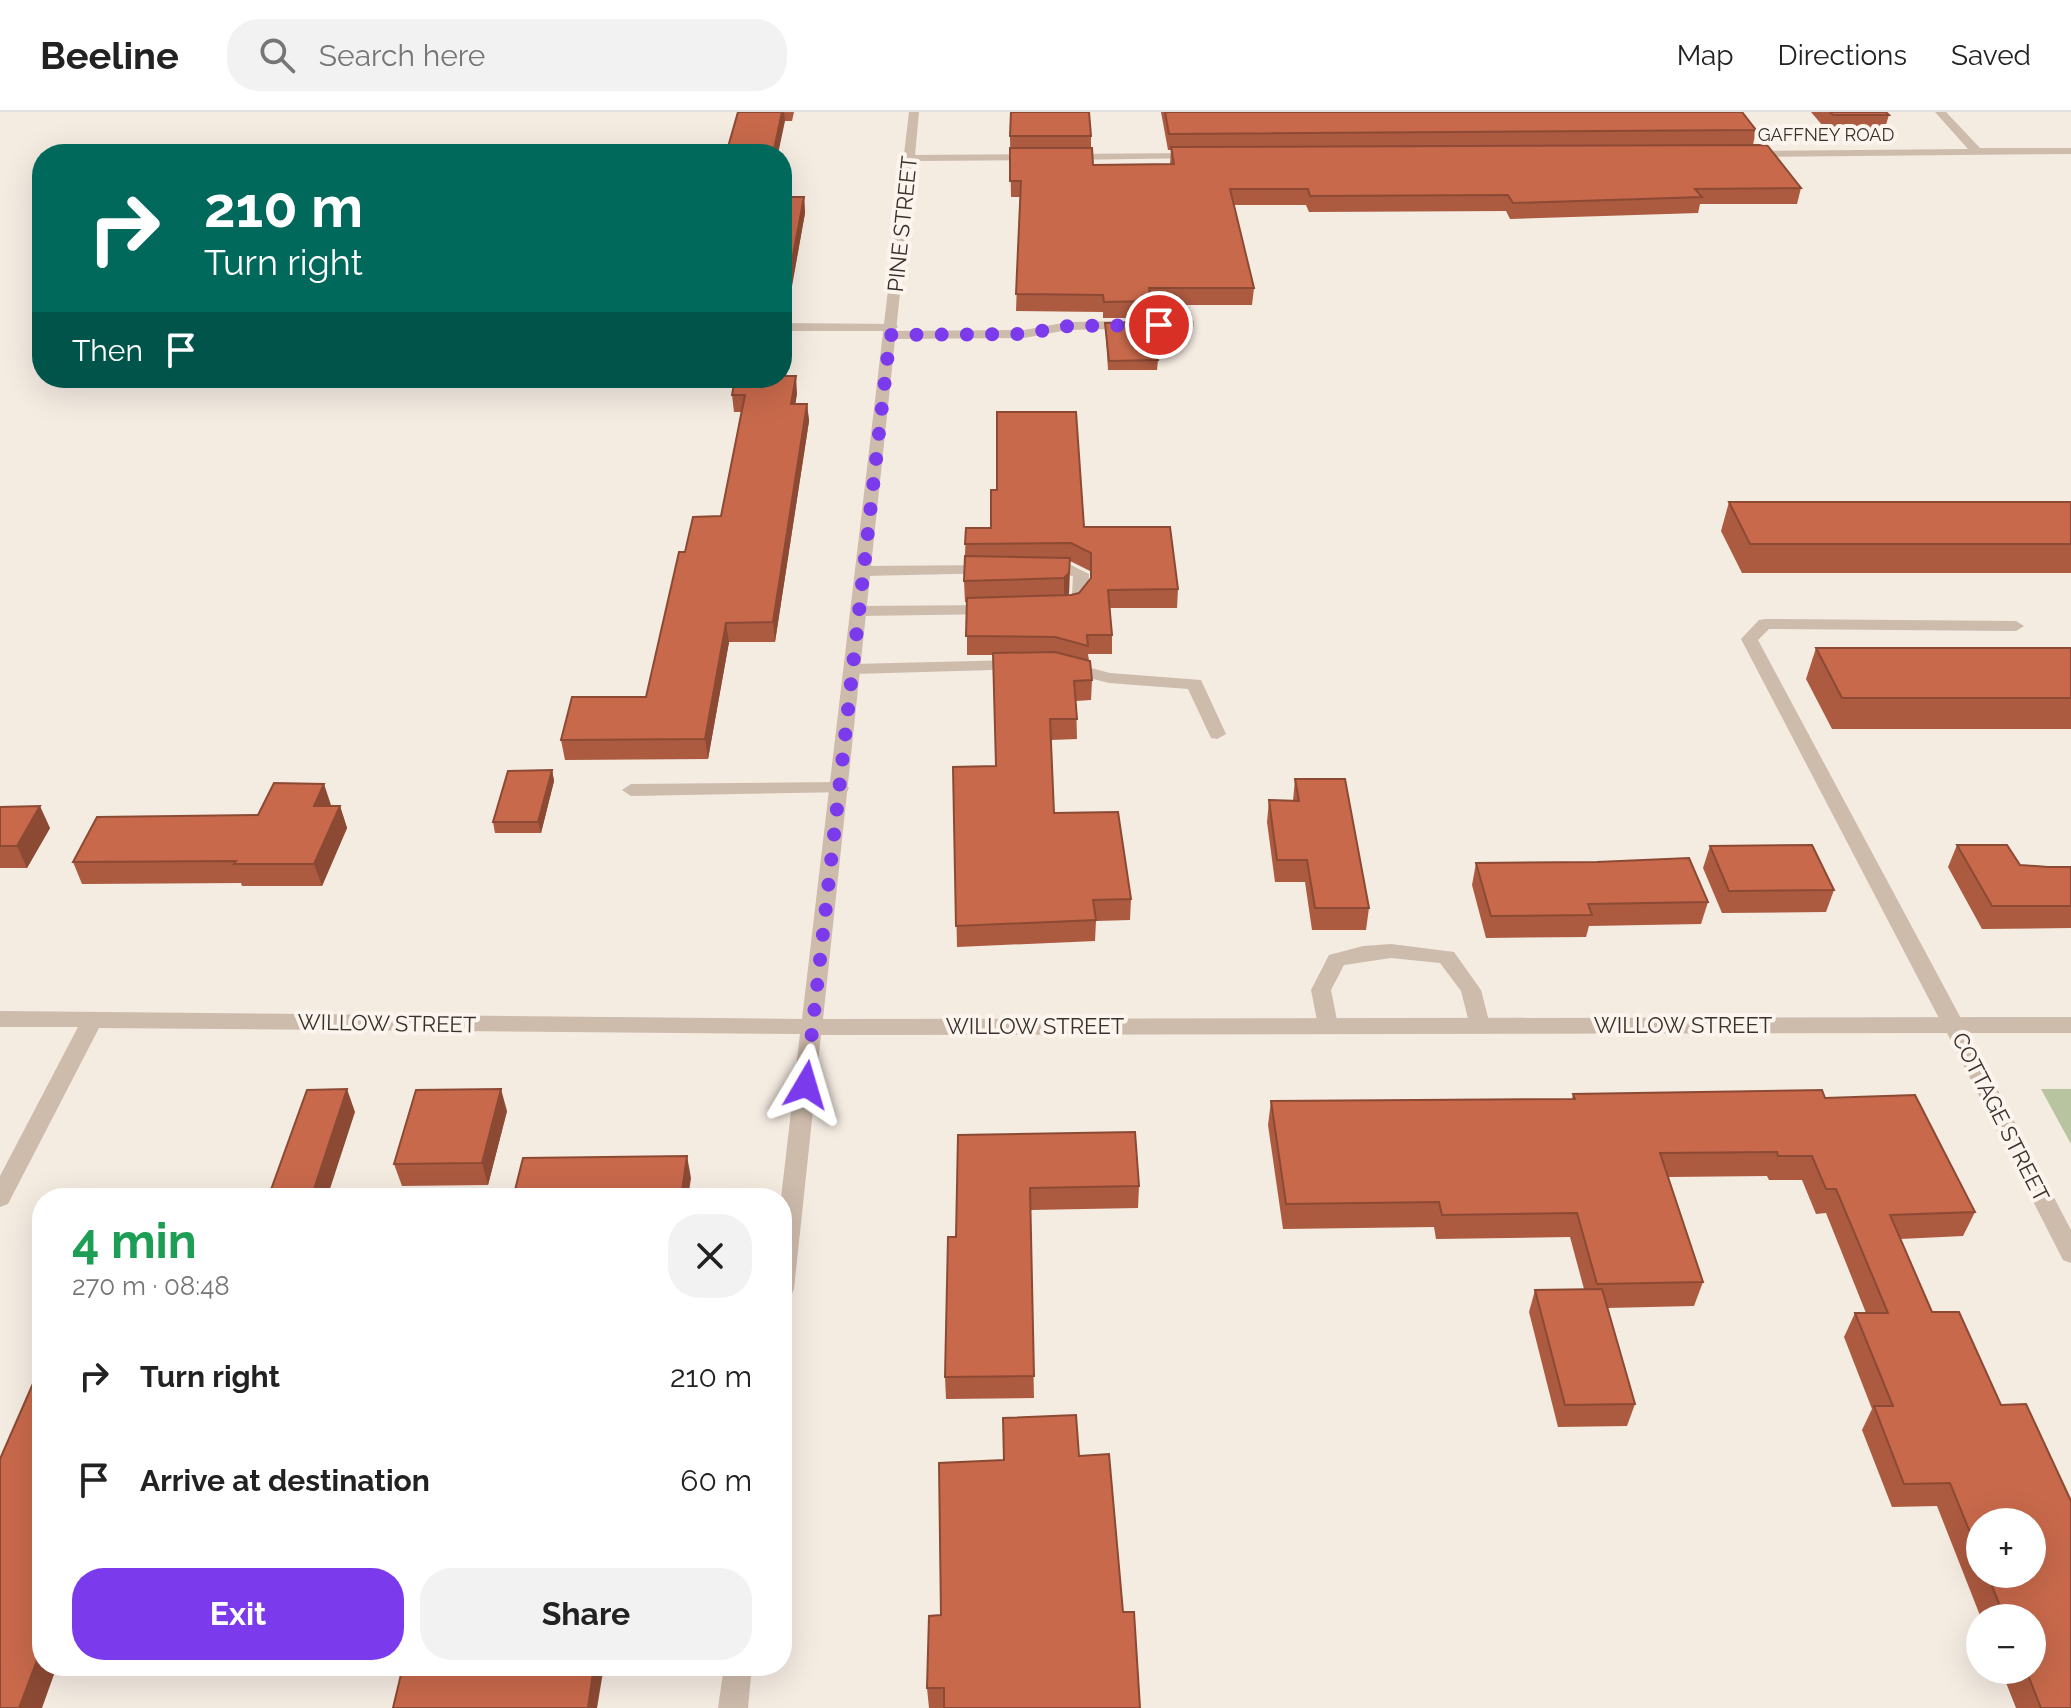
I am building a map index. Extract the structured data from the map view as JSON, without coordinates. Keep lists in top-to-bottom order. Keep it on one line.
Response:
{"streets":{"street":["GAFFNEY ROAD","PINE STREET","WILLOW STREET","COTTAGE STREET"]},"crossings":[["PINE STREET","WILLOW STREET"],["WILLOW STREET","COTTAGE STREET"]],"page":{"header":"Beeline","search":"Search here","nav":["Map","Directions","Saved"],"turn":["210 m","Turn right"],"then":"Then","heading":["4 min","270 m · 08:48"],"list":[{"name":"Turn right","value":"210 m"},{"name":"Arrive at destination","value":"60 m"}],"map_buttons":["+","−"],"buttons":["Exit","Share"]}}
